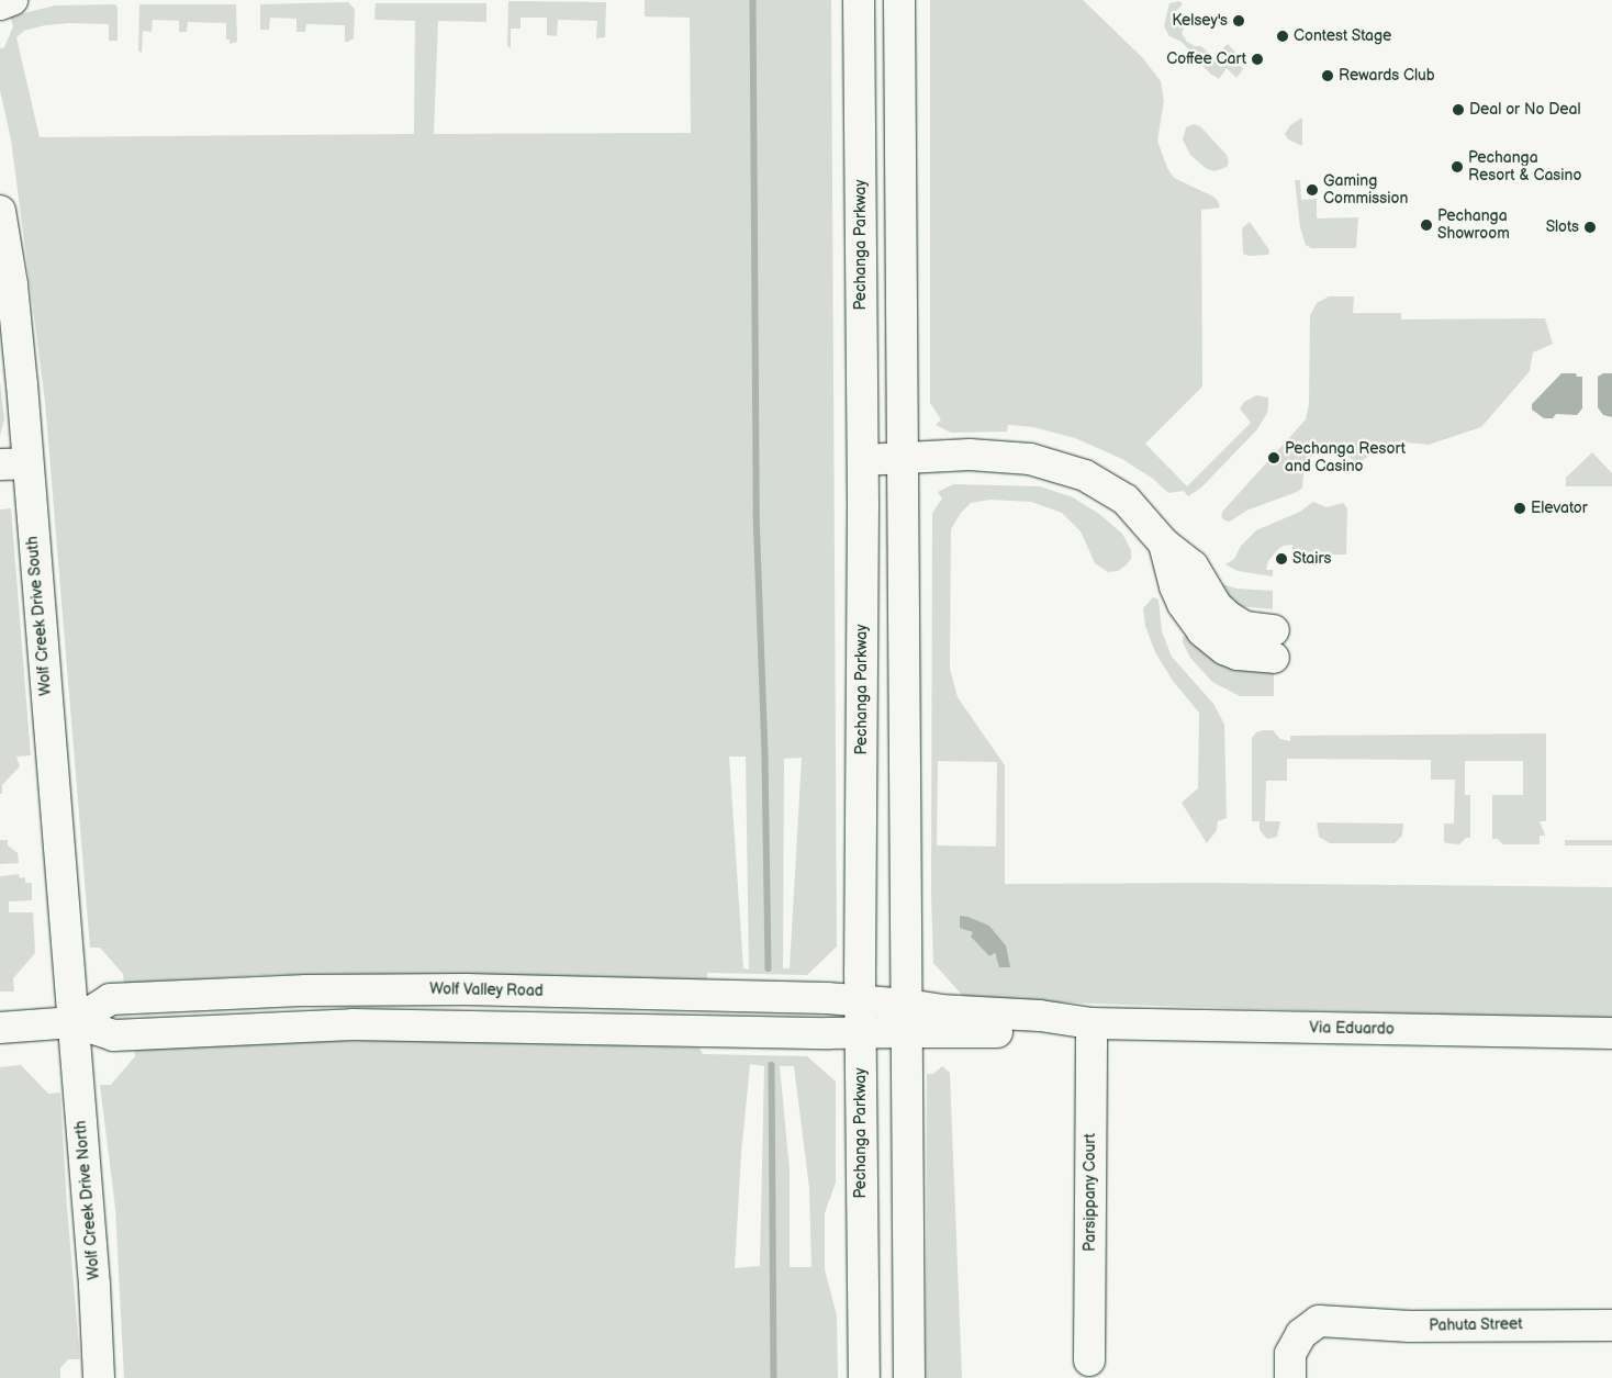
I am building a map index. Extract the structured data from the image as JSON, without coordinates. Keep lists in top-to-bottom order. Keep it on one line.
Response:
{"streets":{"main road":["Pechanga Parkway","Wolf Creek Drive South","Wolf Valley Road","Via Eduardo","Parsippany Court","Wolf Creek Drive North","Pahuta Street"]},"crossings":[["Pechanga Parkway","Wolf Valley Road"],["Wolf Creek Drive South","Wolf Valley Road"],["Wolf Creek Drive South","Wolf Creek Drive North"],["Wolf Valley Road","Via Eduardo"],["Wolf Valley Road","Wolf Creek Drive North"],["Via Eduardo","Parsippany Court"]],"places":["Kelsey's","Contest Stage","Coffee Cart","Rewards Club","Deal or No Deal","Pechanga Resort & Casino","Gaming Commission","Pechanga Showroom","Slots","Pechanga Resort and Casino","Elevator","Stairs"]}
